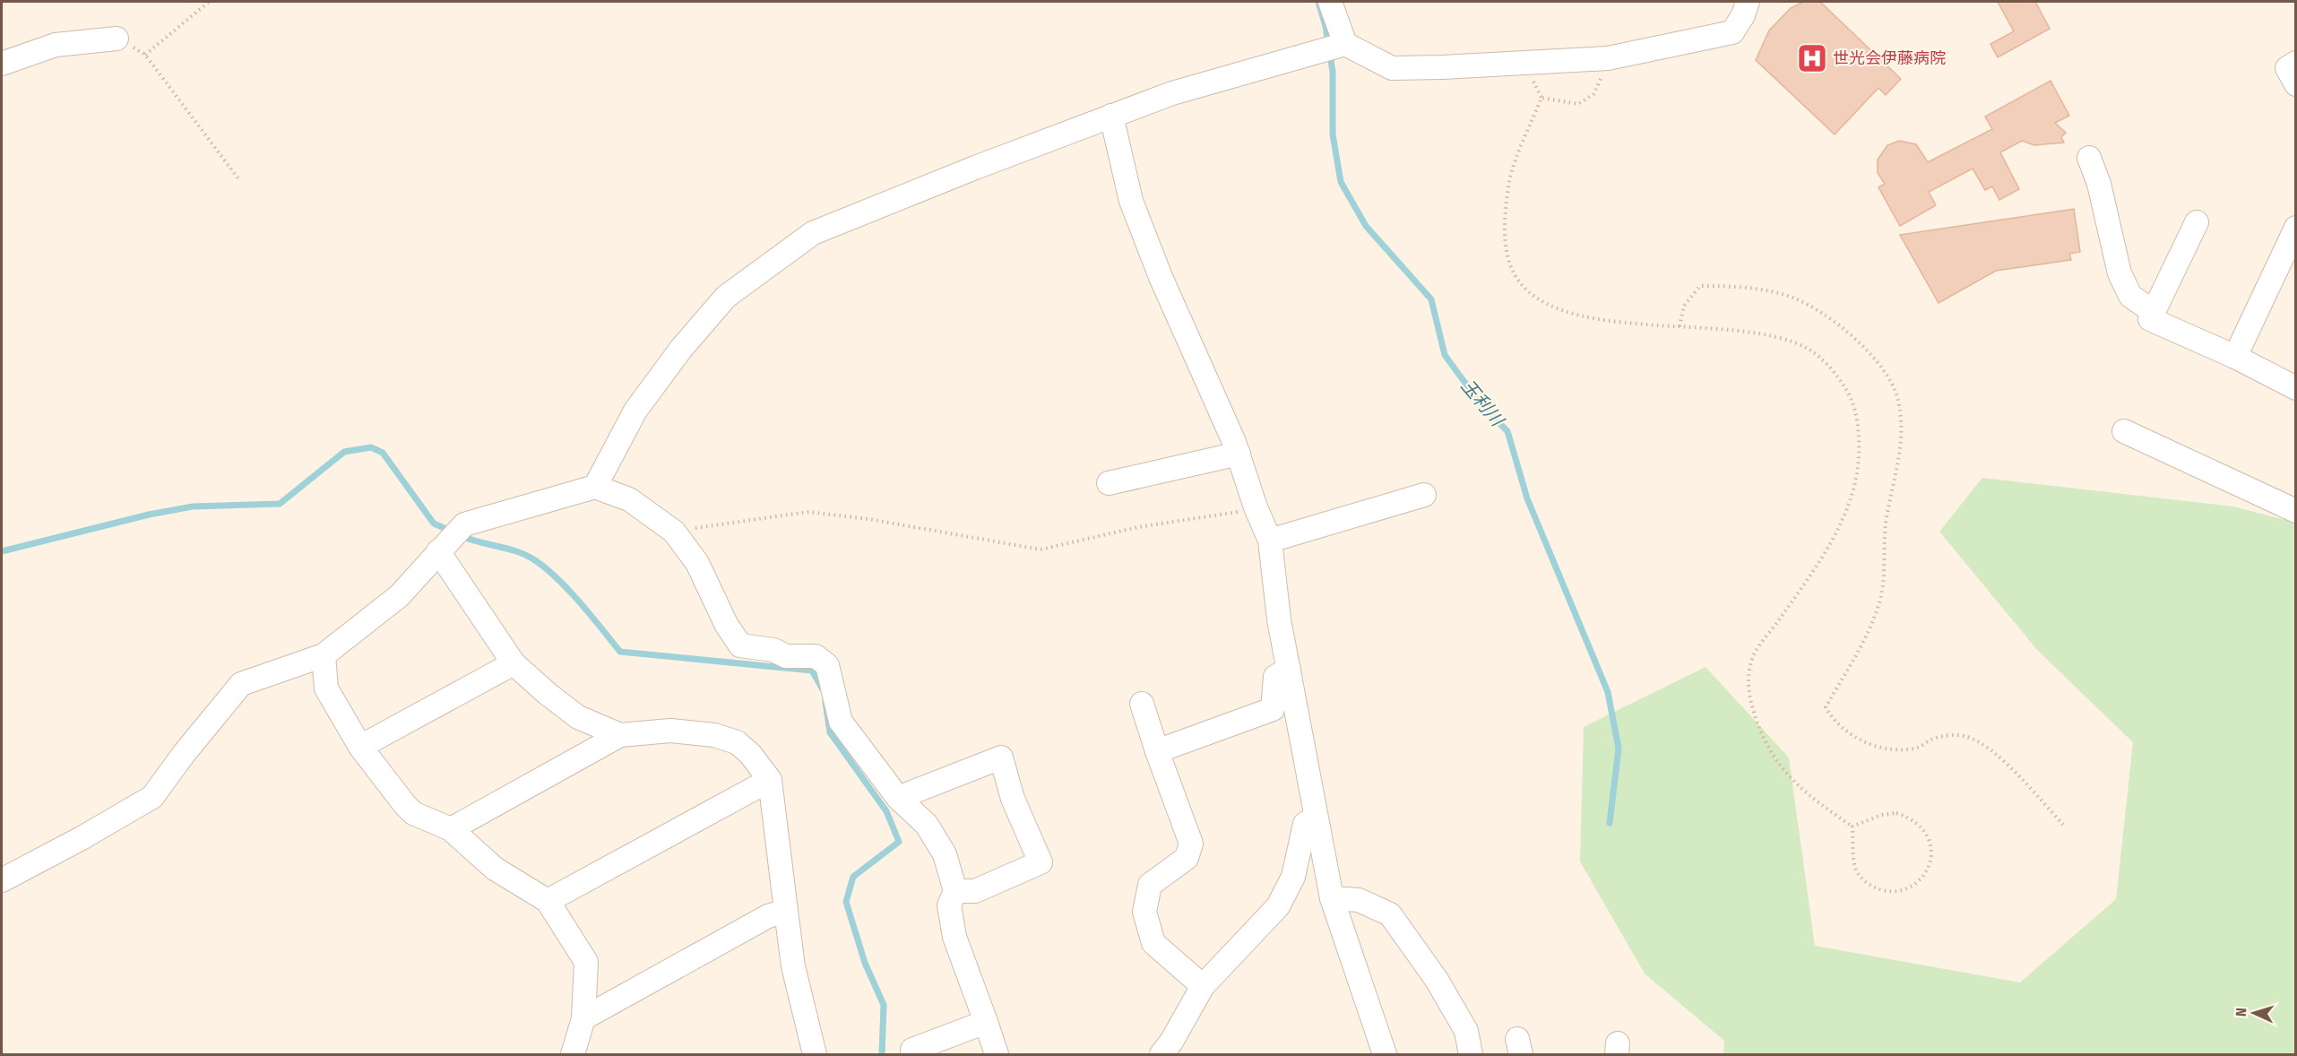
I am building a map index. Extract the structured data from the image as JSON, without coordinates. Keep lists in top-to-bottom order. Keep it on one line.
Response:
{"water":["玉利川"],"places":{"hospital":["世光会伊藤病院"]},"north":"left"}
